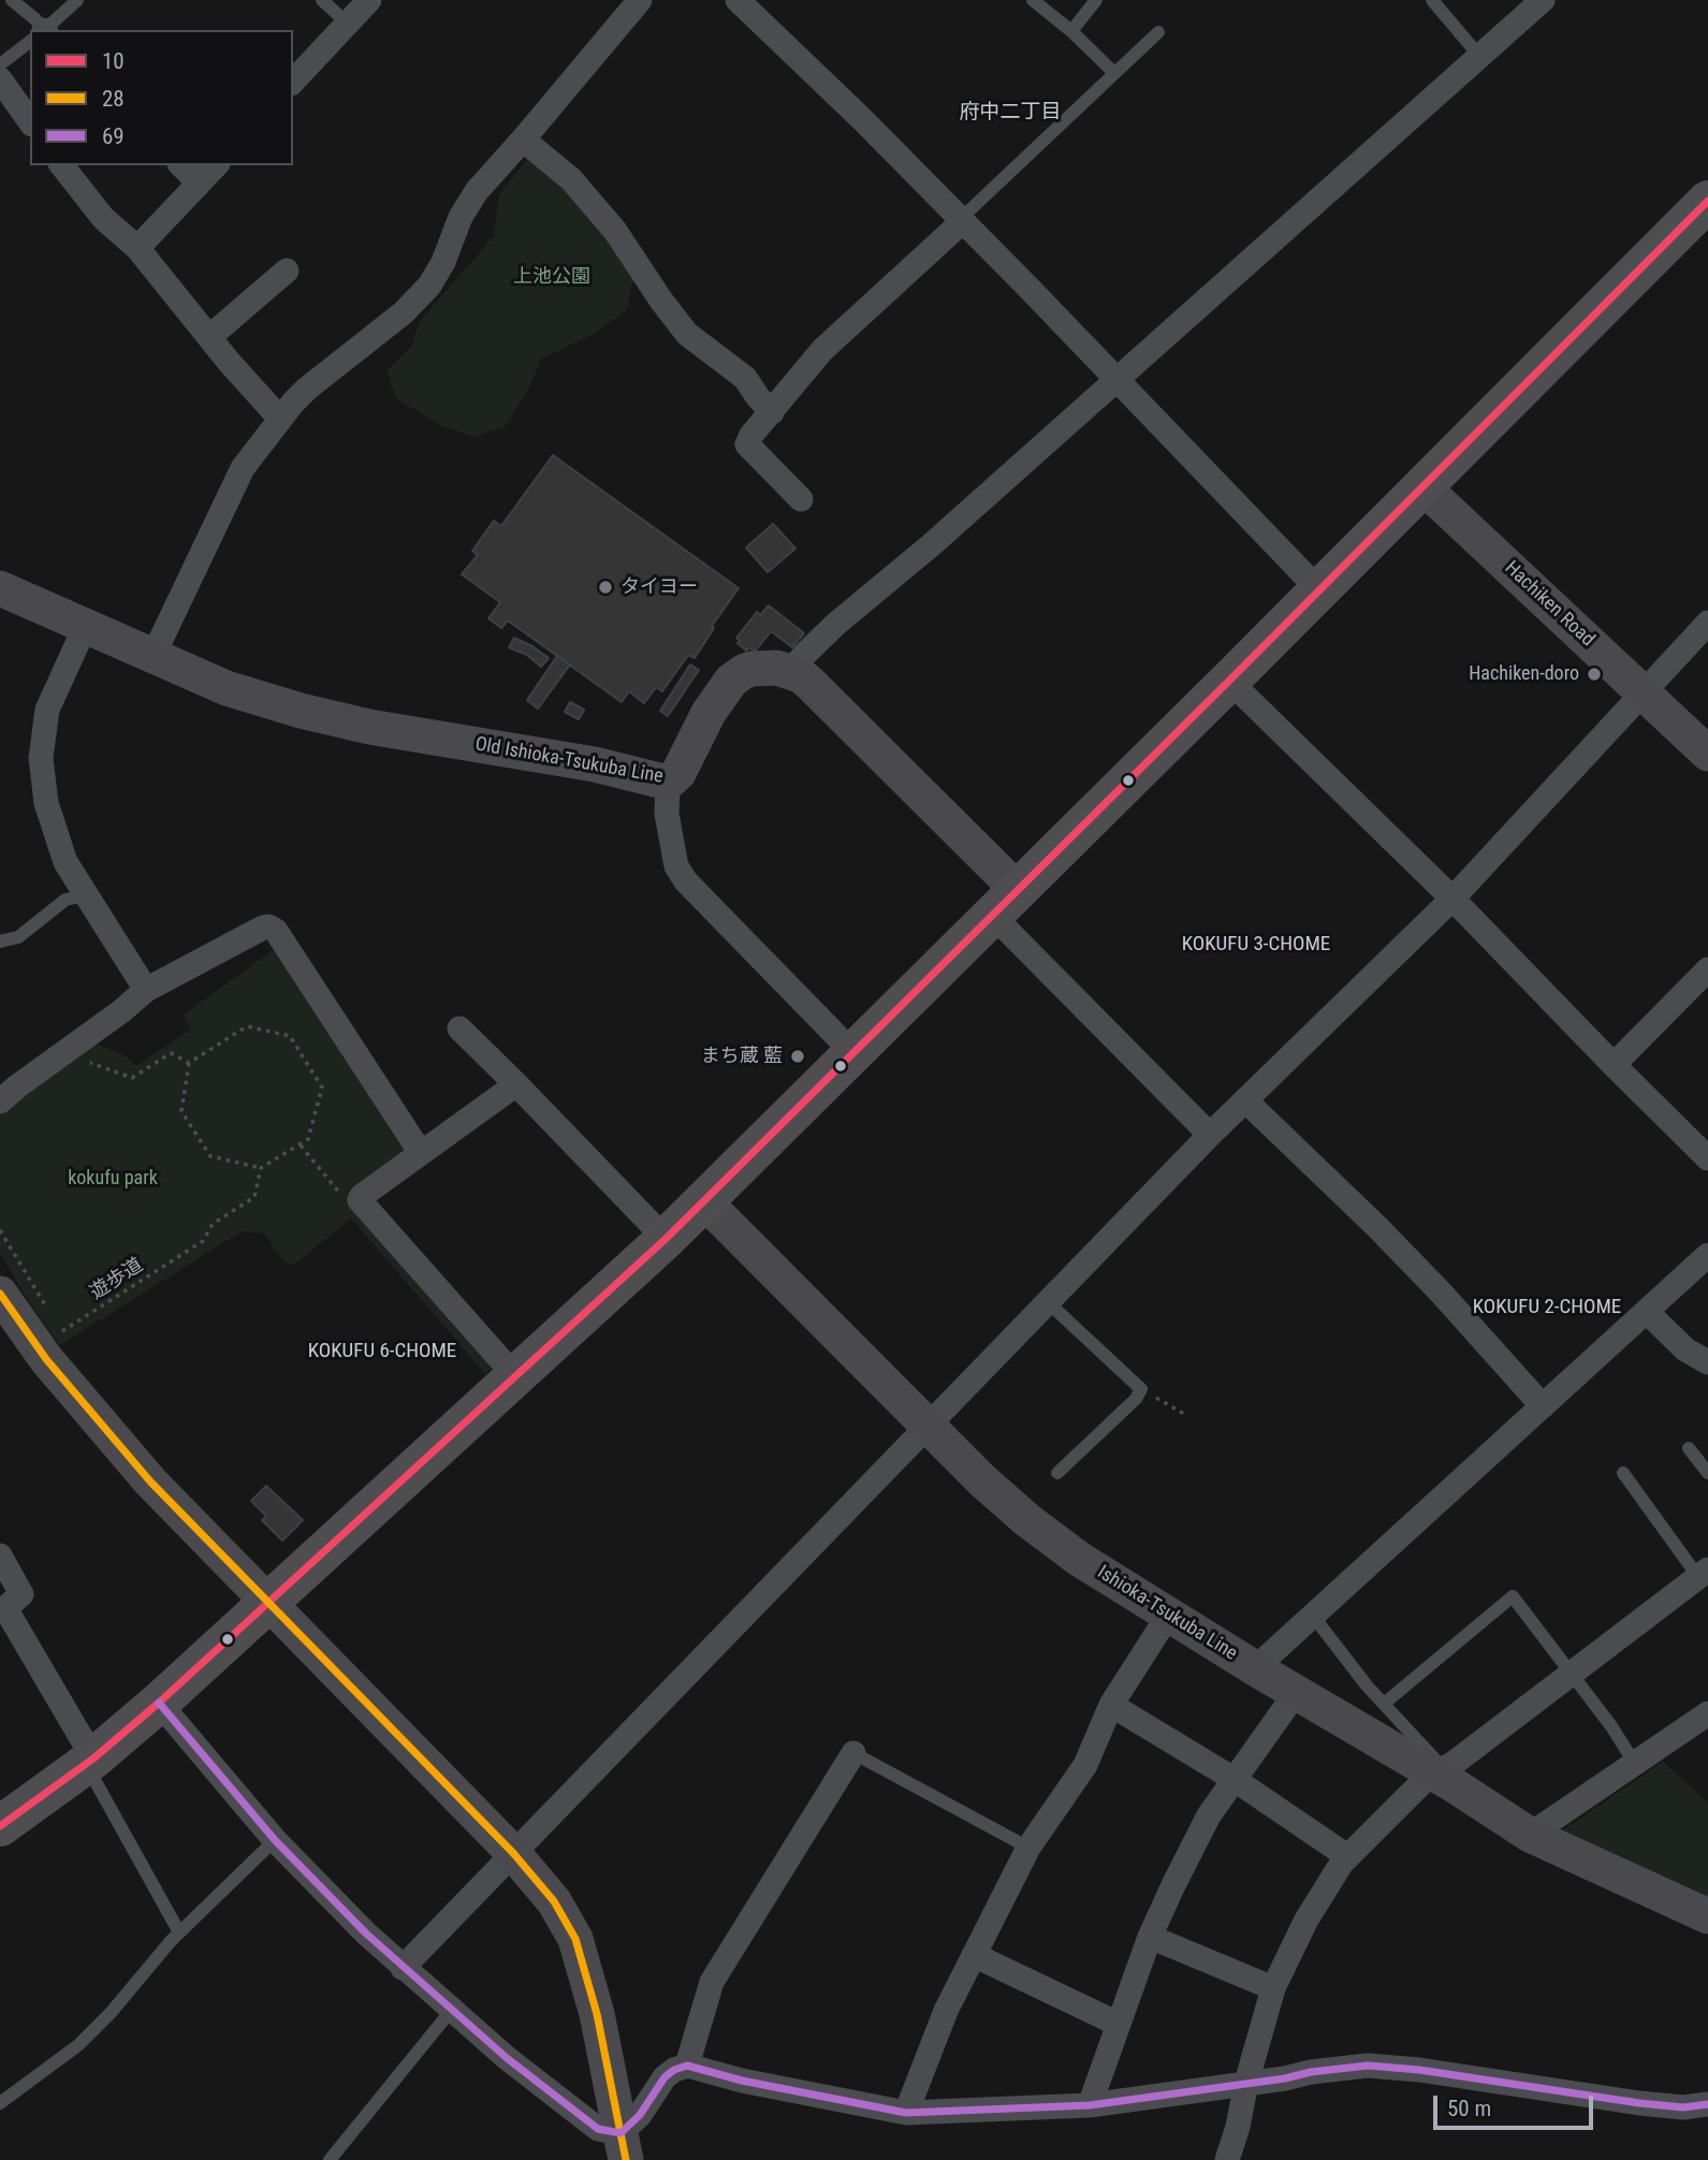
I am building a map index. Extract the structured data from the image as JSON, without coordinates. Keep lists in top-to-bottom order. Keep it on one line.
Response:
{"streets":{"main road":["Hachiken Road","Old Ishioka-Tsukuba Line","Ishioka-Tsukuba Line"],"path":["遊歩道"]},"districts":["府中二丁目","KOKUFU 3-CHOME","KOKUFU 2-CHOME","KOKUFU 6-CHOME"],"parks":["上池公園","kokufu park"],"places":["タイヨー","Hachiken-doro","まち蔵 藍"],"lines":["transit line 10","transit line 28","transit line 69"],"legend":["10","28","69"],"scale_bar":"50 m"}
